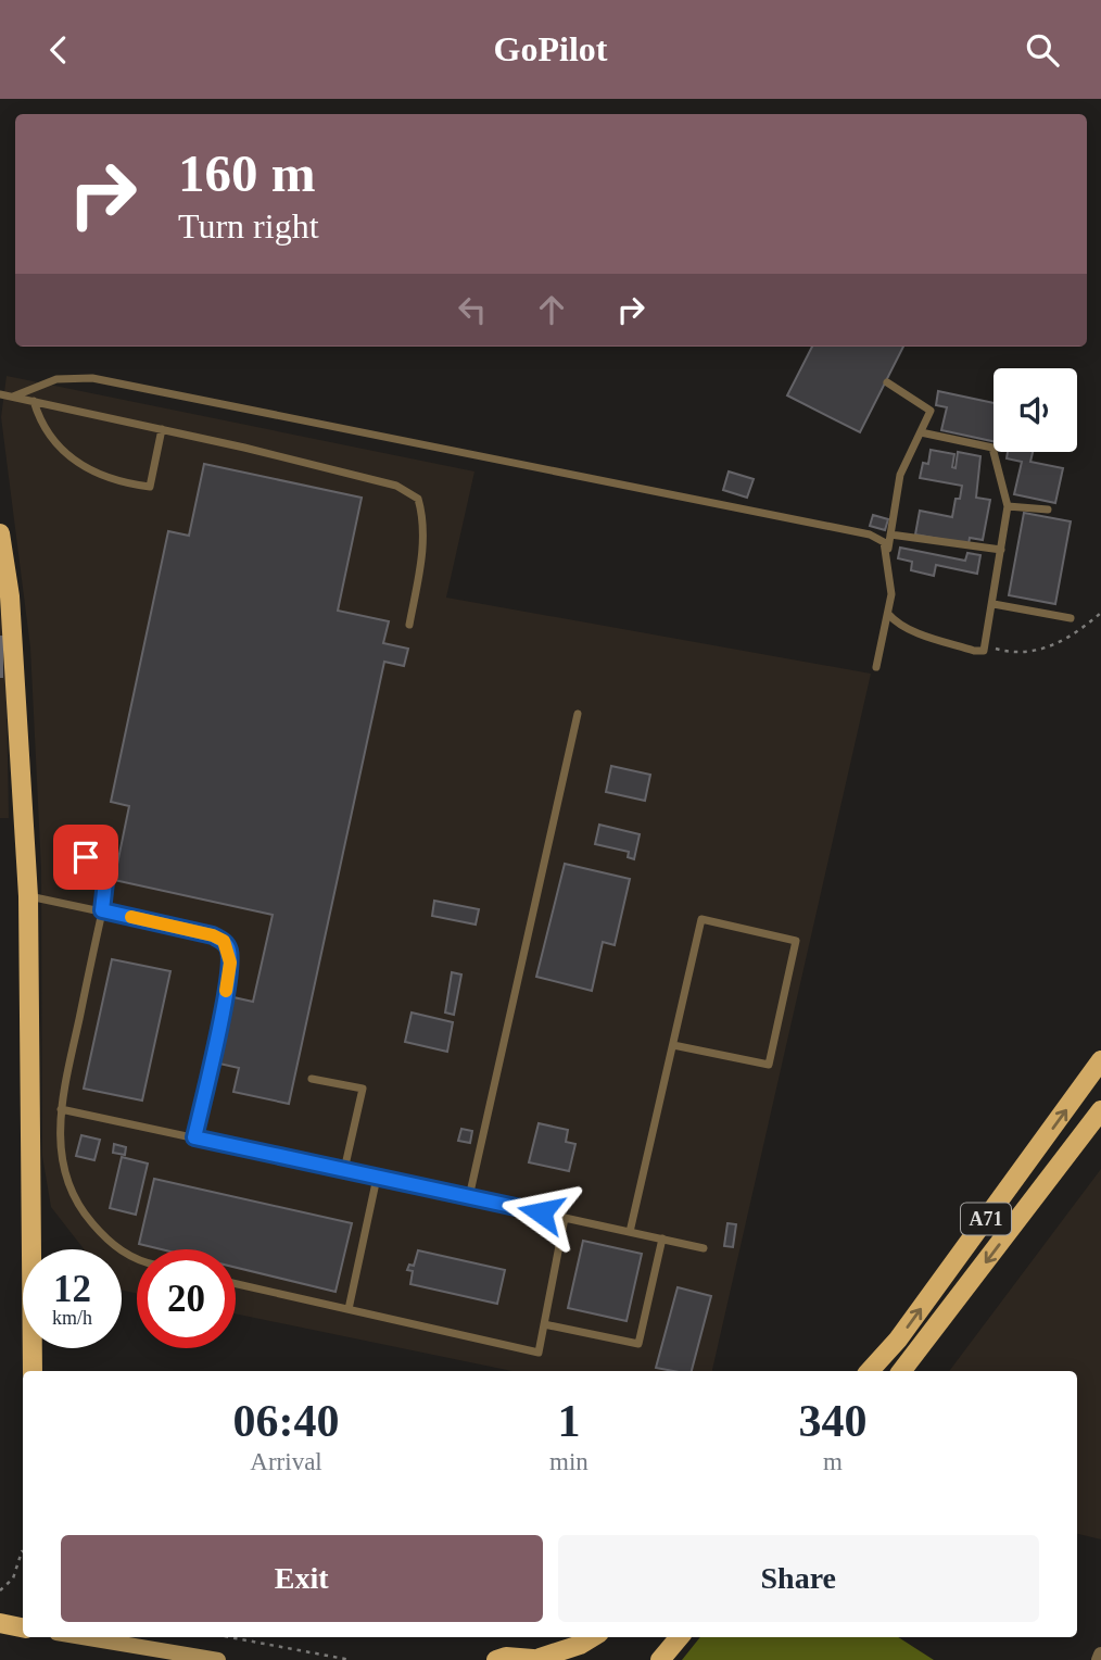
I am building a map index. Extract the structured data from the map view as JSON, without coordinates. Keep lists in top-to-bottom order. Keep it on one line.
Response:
{"streets":{"main road":["A71"]},"page":{"header":"GoPilot","turn":["160 m","Turn right"],"speed":"12 km/h","limit":"20","eta":["06:40","Arrival","1","min","340","m"],"buttons":["Exit","Share"]}}
